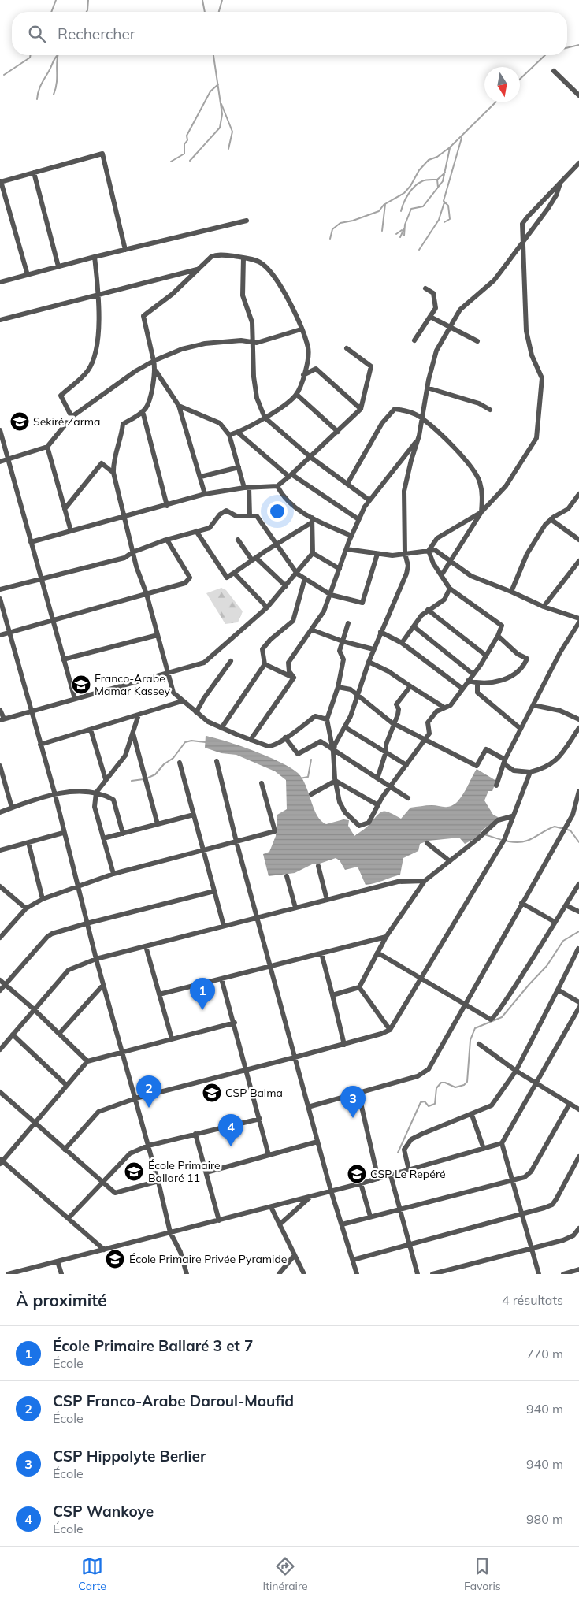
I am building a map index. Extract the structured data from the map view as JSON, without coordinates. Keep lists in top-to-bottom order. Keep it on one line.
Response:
{"places":{"school or university":["Sekiré Zarma","Franco-Arabe Mamar Kassey","CSP Balma","École Primaire Ballaré 11","CSP Le Repéré","École Primaire Privée Pyramide"]},"north":"bottom","page":{"search":"Rechercher","pins":["1","2","3","4"],"heading":["À proximité","4 résultats"],"list":[{"mark":"1","name":"École Primaire Ballaré 3 et 7","note":"École","value":"770 m"},{"mark":"2","name":"CSP Franco-Arabe Daroul-Moufid","note":"École","value":"940 m"},{"mark":"3","name":"CSP Hippolyte Berlier","note":"École","value":"940 m"},{"mark":"4","name":"CSP Wankoye","note":"École","value":"980 m"}],"nav":["Carte","Itinéraire","Favoris"]}}
